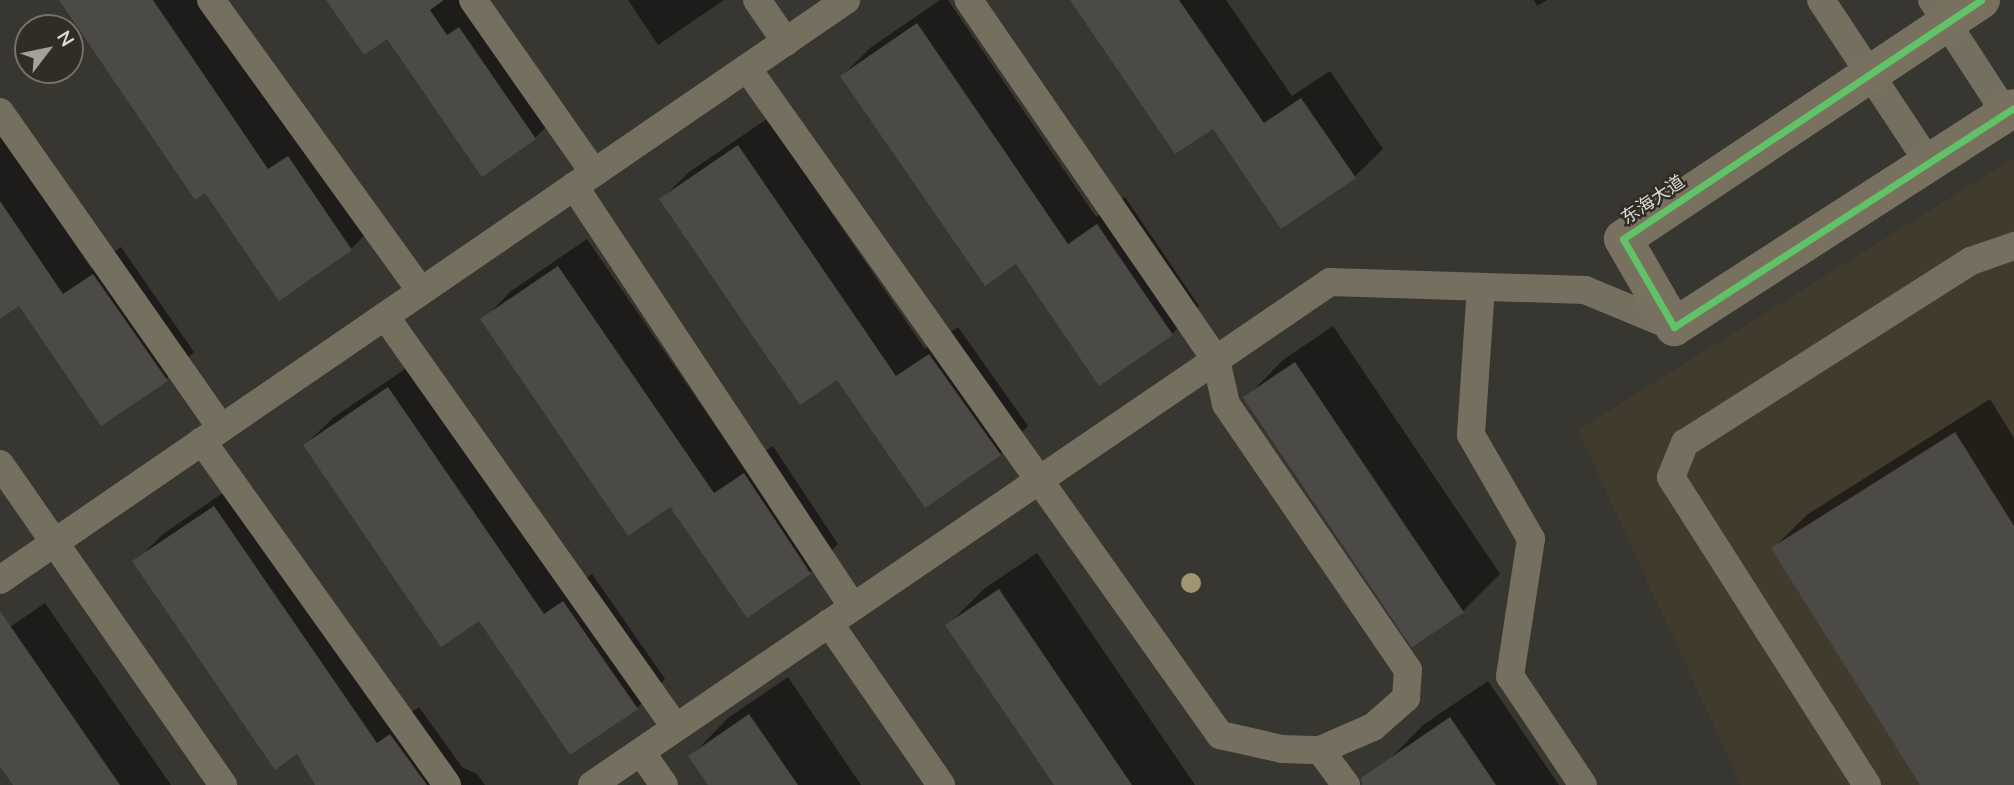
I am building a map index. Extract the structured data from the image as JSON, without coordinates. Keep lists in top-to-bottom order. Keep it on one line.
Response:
{"streets":{"street":["东海大道"]},"north":"top right"}
